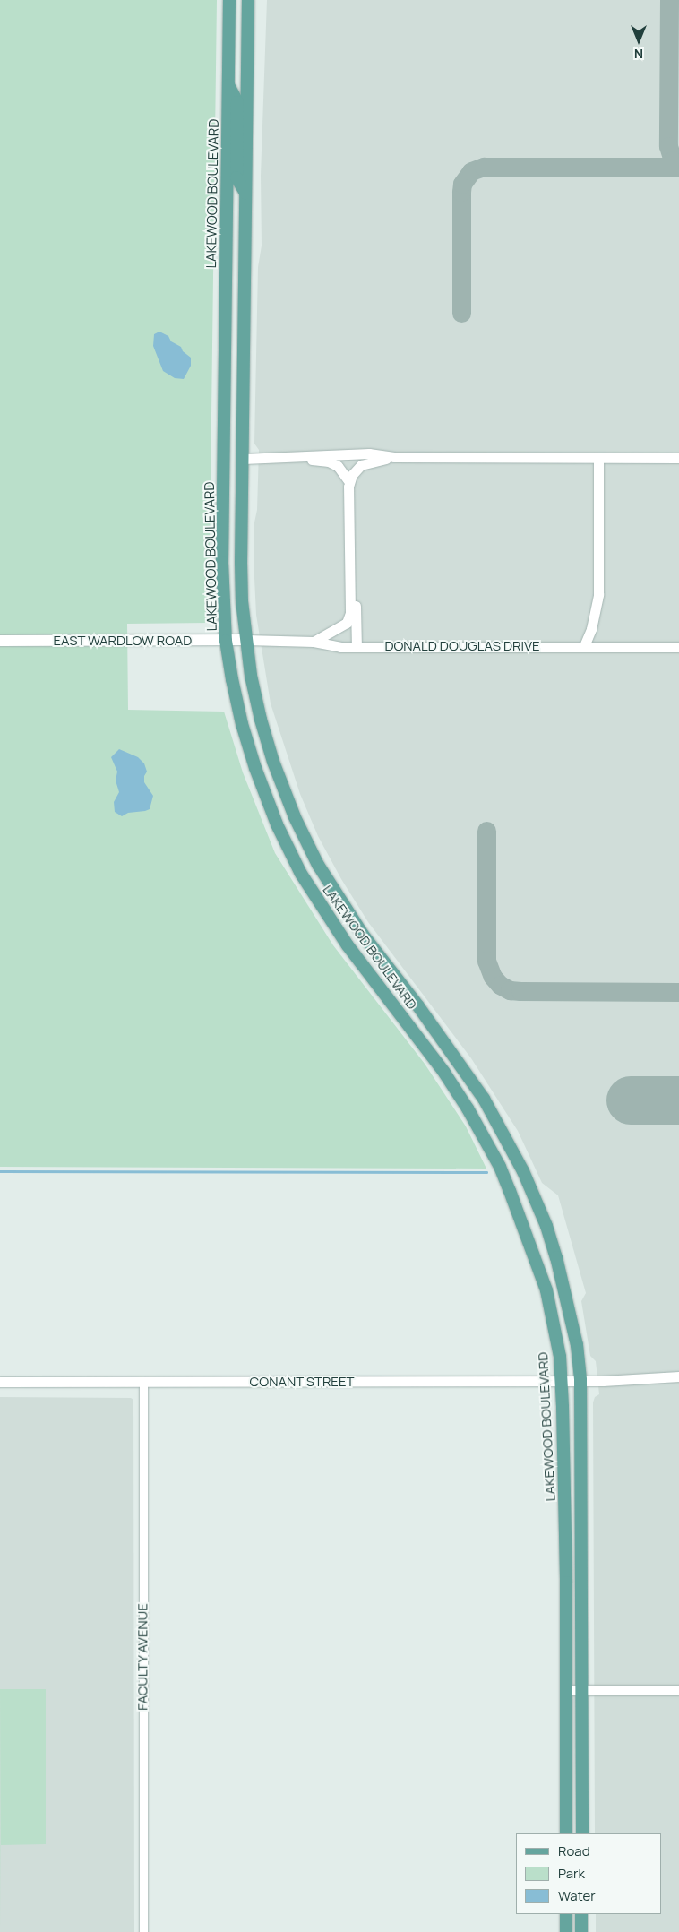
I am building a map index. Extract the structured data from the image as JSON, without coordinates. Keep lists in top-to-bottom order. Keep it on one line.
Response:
{"streets":{"main road":["LAKEWOOD BOULEVARD","EAST WARDLOW ROAD"],"street":["DONALD DOUGLAS DRIVE","CONANT STREET","FACULTY AVENUE"]},"crossings":[["LAKEWOOD BOULEVARD","EAST WARDLOW ROAD"],["LAKEWOOD BOULEVARD","DONALD DOUGLAS DRIVE"],["LAKEWOOD BOULEVARD","CONANT STREET"],["EAST WARDLOW ROAD","DONALD DOUGLAS DRIVE"],["CONANT STREET","FACULTY AVENUE"]],"legend":["Road","Park","Water"],"north":"bottom"}
